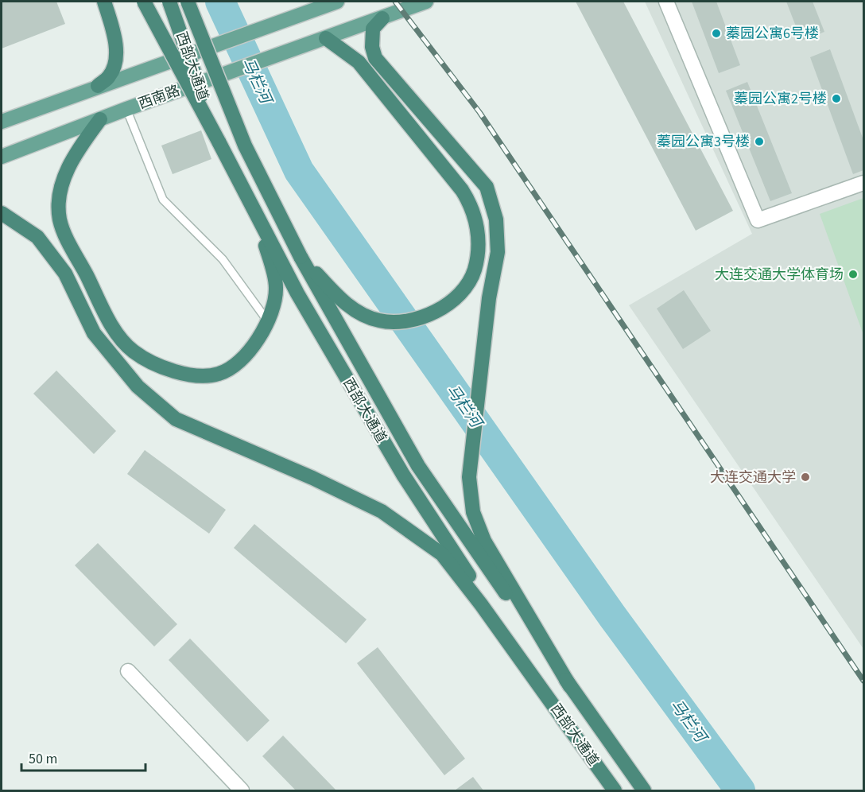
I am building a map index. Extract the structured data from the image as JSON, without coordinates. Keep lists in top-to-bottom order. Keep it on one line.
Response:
{"streets":{"highway":["西部大通道"],"main road":["西南路"]},"water":["马栏河"],"places":["蓁园公寓6号楼","蓁园公寓2号楼","蓁园公寓3号楼","大连交通大学体育场","大连交通大学"],"scale_bar":"50 m"}
